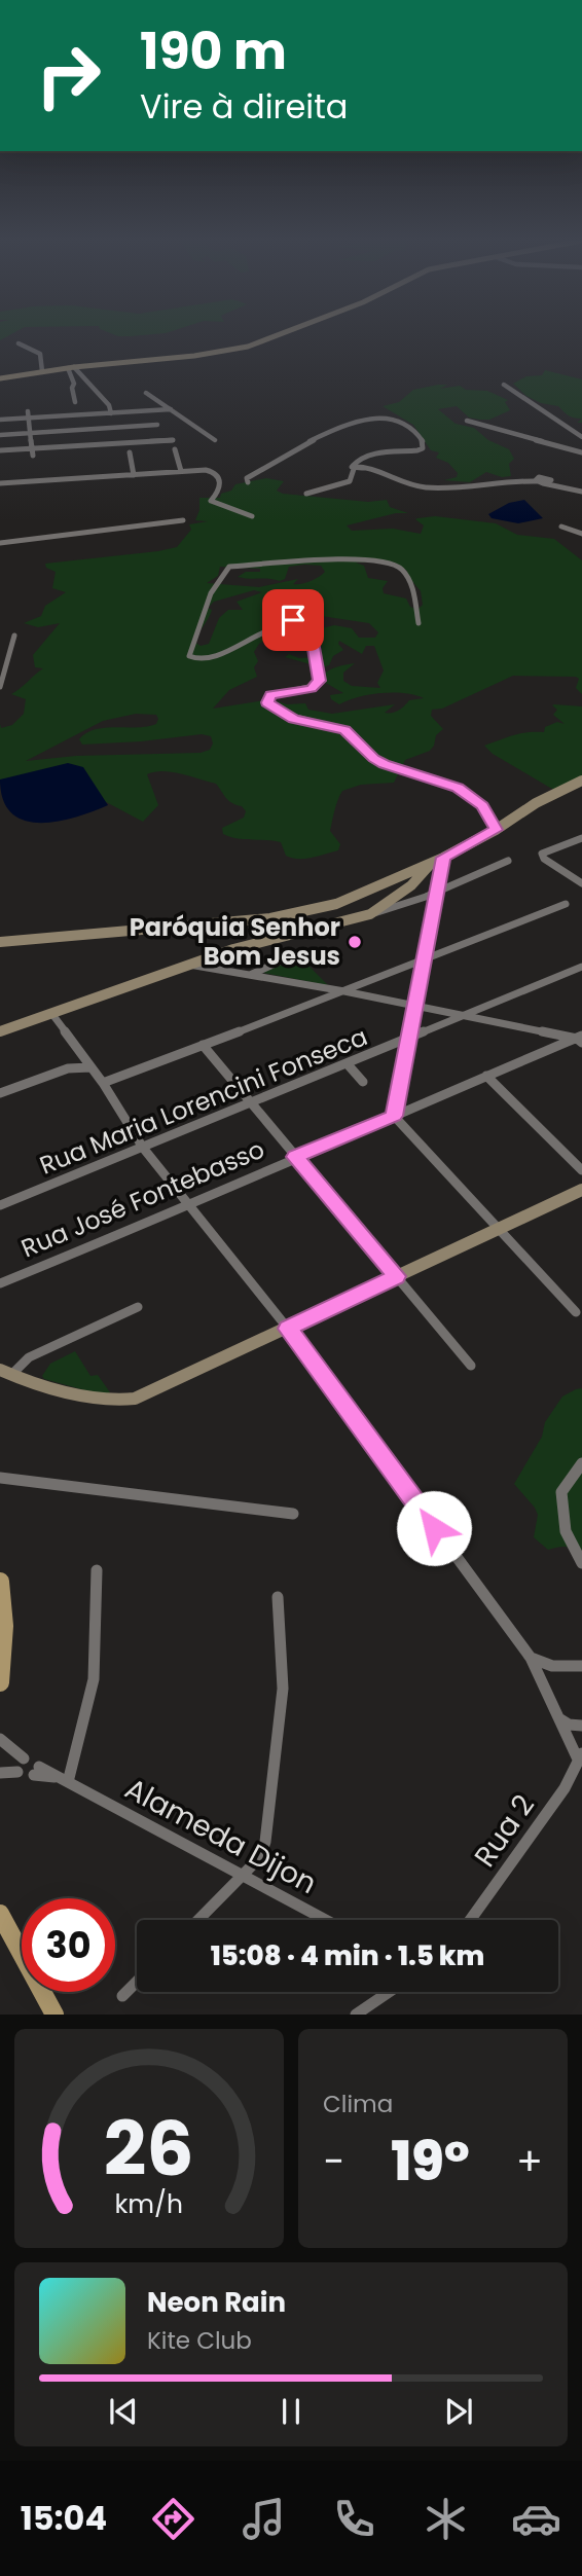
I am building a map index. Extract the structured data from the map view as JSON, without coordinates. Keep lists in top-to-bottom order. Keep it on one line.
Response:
{"streets":{"street":["Rua Maria Lorencini Fonseca","Rua José Fontebasso","Rua 2","Alameda Dijon"]},"places":["Paróquia Senhor Bom Jesus"],"page":{"turn":["190 m","Vire à direita"],"limit":"30","trip":"15:08 · 4 min · 1.5 km","tile":"Clima","heat":["−","19°","+"],"song":["Neon Rain","Kite Club"],"tabs":"15:04","gauge":["26","km/h"]}}
